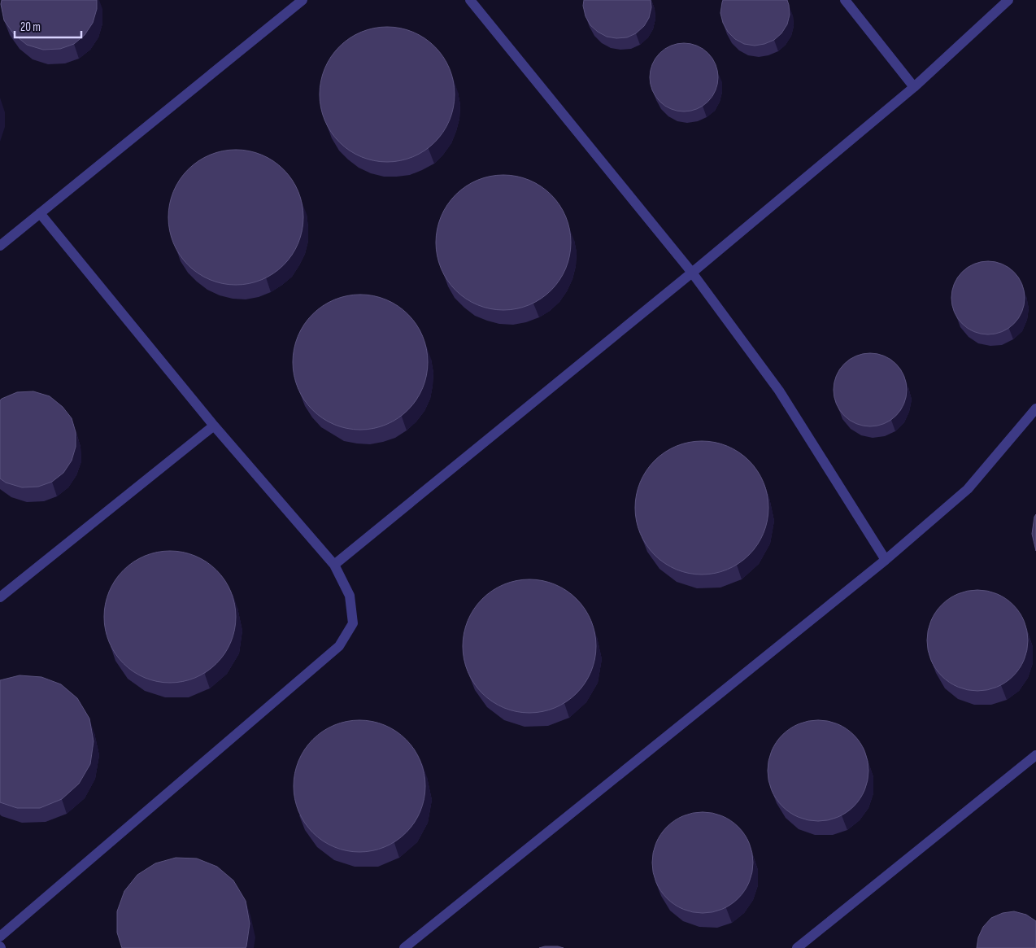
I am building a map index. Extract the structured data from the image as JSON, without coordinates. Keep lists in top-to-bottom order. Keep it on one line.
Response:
{"scale_bar":"20 m"}
